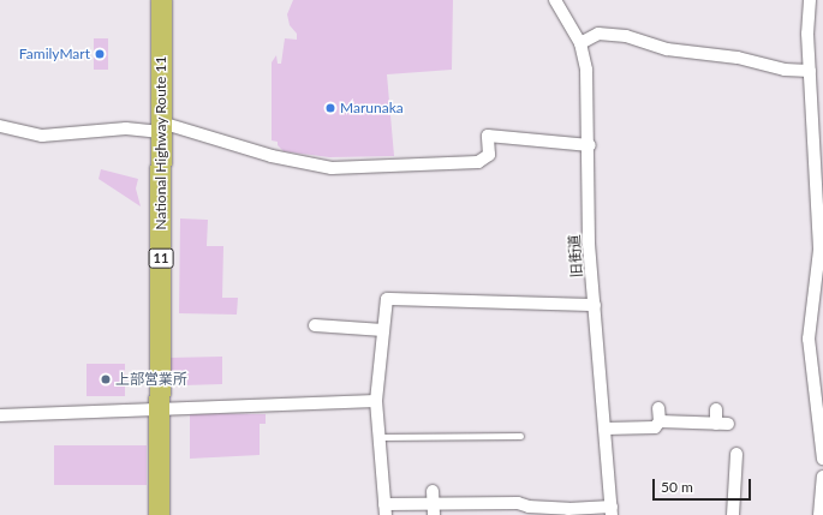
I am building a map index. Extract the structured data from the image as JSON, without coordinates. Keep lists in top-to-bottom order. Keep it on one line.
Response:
{"streets":{"highway":["National Highway Route 11","11"],"street":["旧街道"]},"places":["FamilyMart","Marunaka","上部営業所"],"scale_bar":"50 m"}
